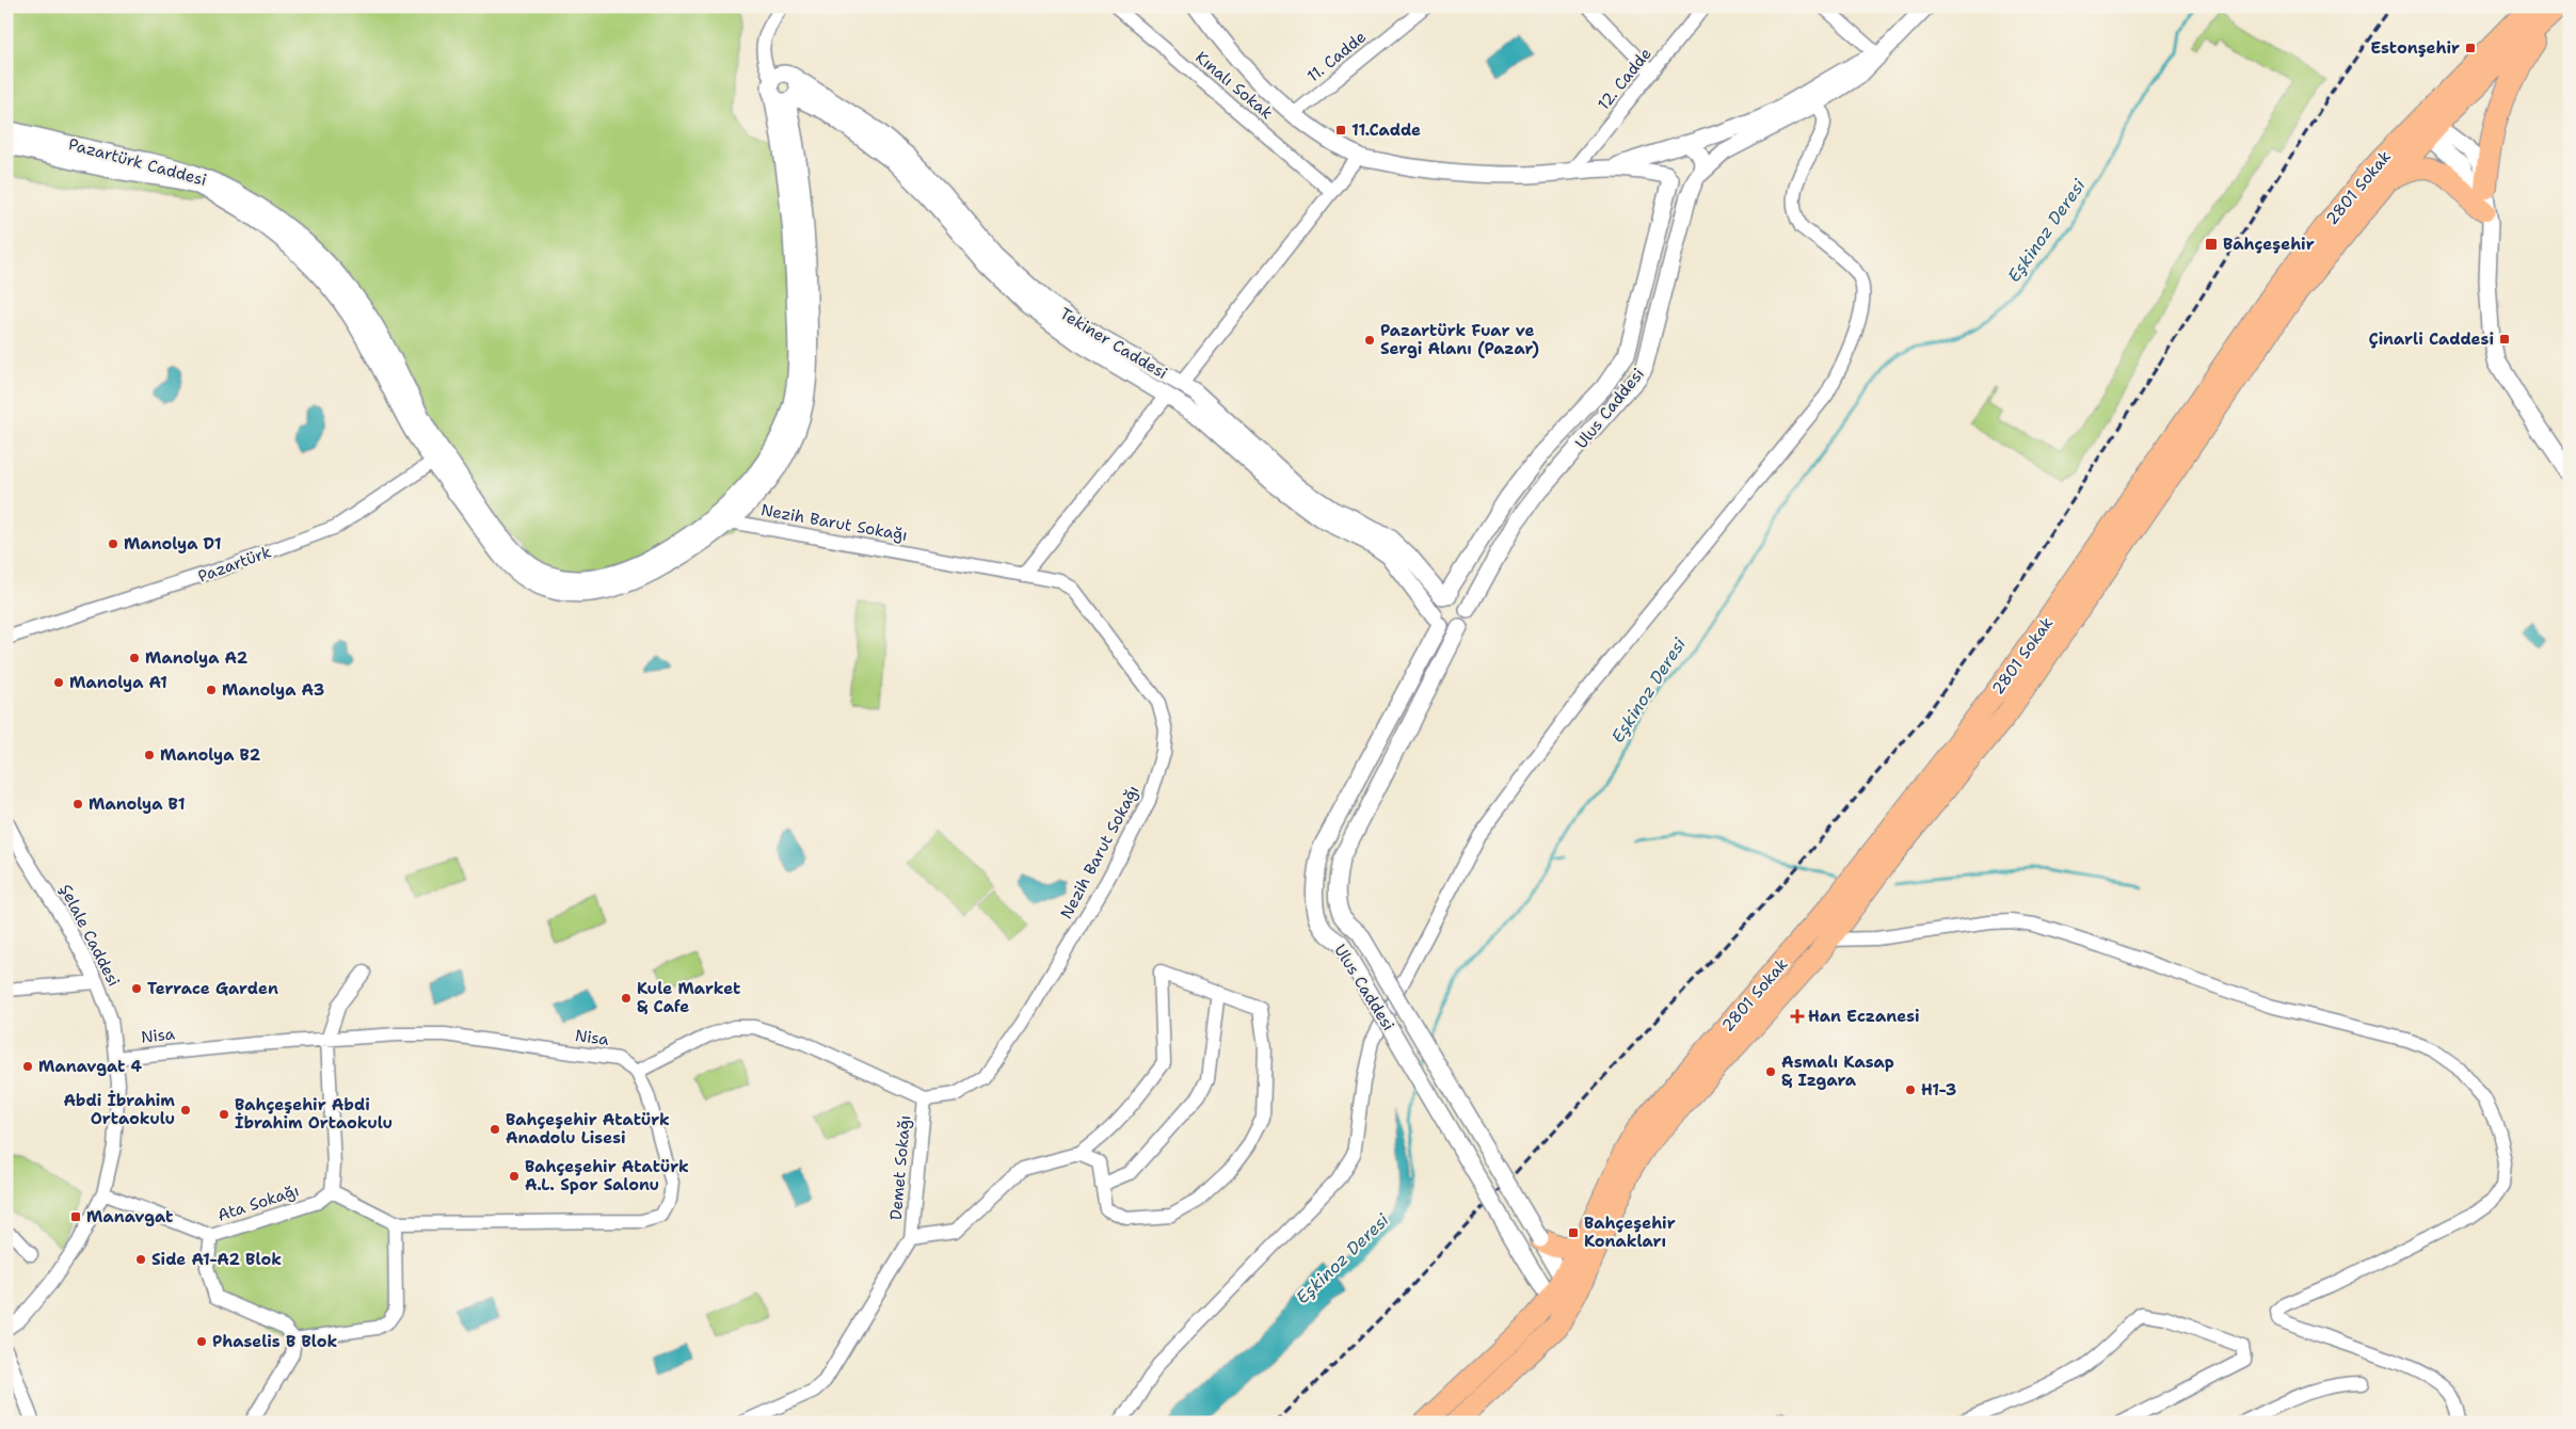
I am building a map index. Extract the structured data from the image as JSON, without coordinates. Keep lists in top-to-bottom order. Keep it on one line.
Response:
{"streets":{"main road":["2801 Sokak"],"street":["11. Cadde","12. Cadde","Kınalı Sokak","Pazartürk Caddesi","Tekiner Caddesi","Ulus Caddesi","Nezih Barut Sokağı","Pazartürk","Şelale Caddesi","Nisa","Demet Sokağı","Ata Sokağı"]},"crossings":[["Pazartürk Caddesi","Pazartürk"],["2801 Sokak","Ulus Caddesi"],["Tekiner Caddesi","Ulus Caddesi"],["Nezih Barut Sokağı","Demet Sokağı"],["Şelale Caddesi","Nisa"],["Şelale Caddesi","Ata Sokağı"]],"water":["Eşkinoz Deresi"],"places":{"transit":["Estonşehir","11.Cadde","Bahçeşehir","Çinarli Caddesi","Manavgat","Bahçeşehir Konakları"],"other":["Pazartürk Fuar ve Sergi Alanı (Pazar)","Manolya D1","Manolya A2","Manolya A1","Manolya A3","Manolya B2","Manolya B1","Terrace Garden","Kule Market & Cafe","Manavgat 4","Asmalı Kasap & Izgara","H1-3","Abdi İbrahim Ortaokulu","Bahçeşehir Abdi İbrahim Ortaokulu","Bahçeşehir Atatürk Anadolu Lisesi","Bahçeşehir Atatürk A.L. Spor Salonu","Side A1-A2 Blok","Phaselis B Blok"],"health":["Han Eczanesi"]}}
